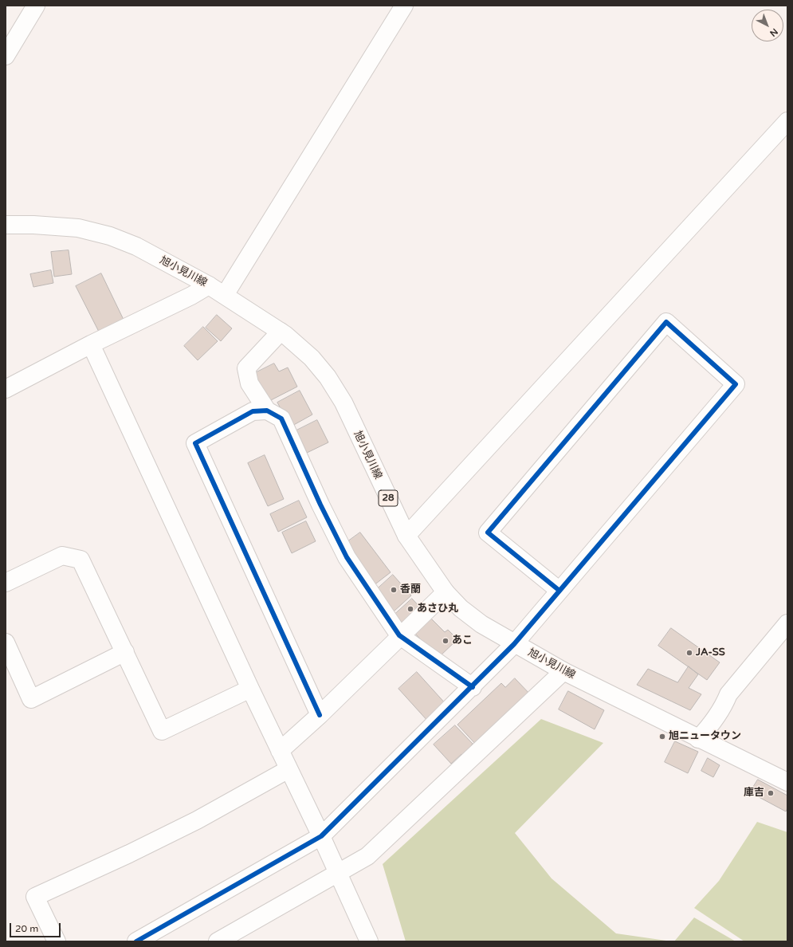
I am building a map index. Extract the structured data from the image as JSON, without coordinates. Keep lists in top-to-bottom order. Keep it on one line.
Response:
{"streets":{"street":["旭小見川線","28"]},"places":["香蘭","あさひ丸","あこ","JA-SS","旭ニュータウン","庫吉"],"scale_bar":"20 m","north":"bottom right"}
